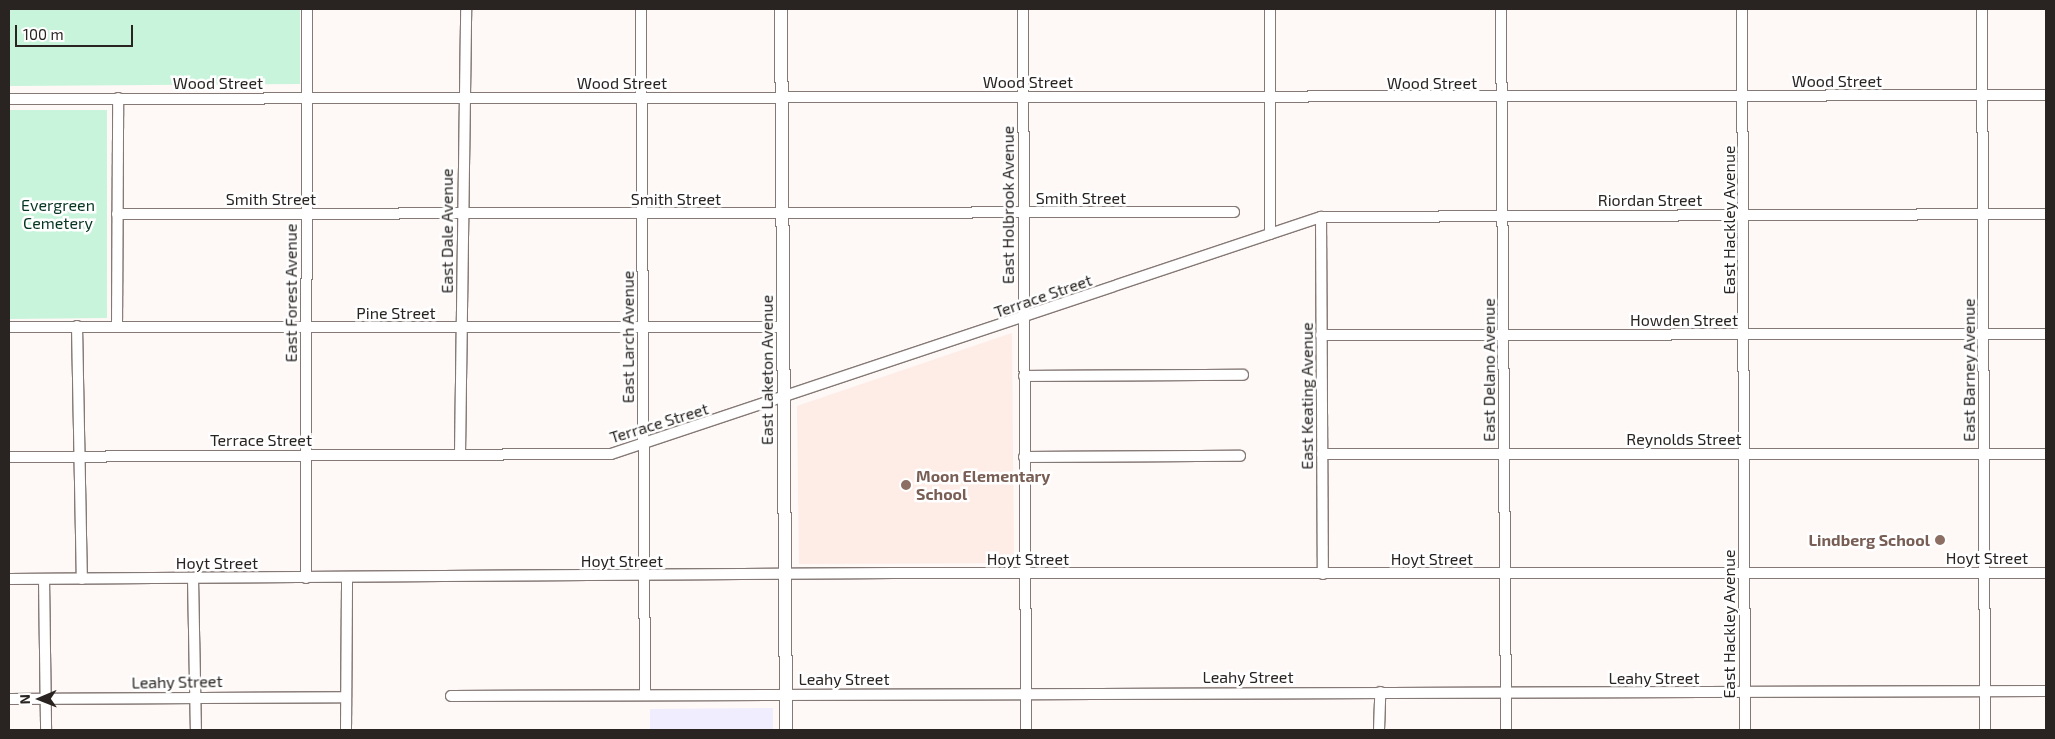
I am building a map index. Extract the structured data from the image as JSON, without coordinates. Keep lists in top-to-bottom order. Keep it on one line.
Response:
{"streets":{"main road":["East Laketon Avenue"],"street":["Wood Street","Smith Street","Riordan Street","East Holbrook Avenue","East Hackley Avenue","East Dale Avenue","East Forest Avenue","Terrace Street","Pine Street","Howden Street","East Larch Avenue","East Delano Avenue","East Barney Avenue","East Keating Avenue","Reynolds Street","Hoyt Street","Leahy Street"]},"crossings":[["Wood Street","East Holbrook Avenue"],["Wood Street","East Hackley Avenue"],["Wood Street","East Dale Avenue"],["Wood Street","East Forest Avenue"],["Wood Street","East Larch Avenue"],["Wood Street","East Laketon Avenue"],["Wood Street","East Delano Avenue"],["Wood Street","East Barney Avenue"],["Smith Street","East Holbrook Avenue"],["Smith Street","East Dale Avenue"],["Smith Street","East Forest Avenue"],["Smith Street","East Larch Avenue"],["Smith Street","East Laketon Avenue"],["Riordan Street","East Hackley Avenue"],["Riordan Street","Terrace Street"],["Riordan Street","East Delano Avenue"],["Riordan Street","East Barney Avenue"],["Riordan Street","East Keating Avenue"],["East Holbrook Avenue","Terrace Street"],["East Holbrook Avenue","Hoyt Street"],["East Holbrook Avenue","Leahy Street"],["East Hackley Avenue","Howden Street"],["East Hackley Avenue","Reynolds Street"],["East Hackley Avenue","Hoyt Street"],["East Hackley Avenue","Leahy Street"],["East Dale Avenue","Terrace Street"],["East Dale Avenue","Pine Street"],["East Forest Avenue","Terrace Street"],["East Forest Avenue","Pine Street"],["East Forest Avenue","Hoyt Street"],["Terrace Street","East Larch Avenue"],["Terrace Street","East Laketon Avenue"],["Pine Street","East Larch Avenue"],["Pine Street","East Laketon Avenue"],["Howden Street","East Delano Avenue"],["Howden Street","East Barney Avenue"],["Howden Street","East Keating Avenue"],["East Larch Avenue","Hoyt Street"],["East Larch Avenue","Leahy Street"],["East Laketon Avenue","Hoyt Street"],["East Laketon Avenue","Leahy Street"],["East Delano Avenue","Reynolds Street"],["East Delano Avenue","Hoyt Street"],["East Delano Avenue","Leahy Street"],["East Barney Avenue","Reynolds Street"],["East Barney Avenue","Hoyt Street"],["East Barney Avenue","Leahy Street"],["East Keating Avenue","Reynolds Street"],["East Keating Avenue","Hoyt Street"]],"parks":["Evergreen Cemetery"],"places":["Moon Elementary School","Lindberg School"],"scale_bar":"100 m","north":"left"}
